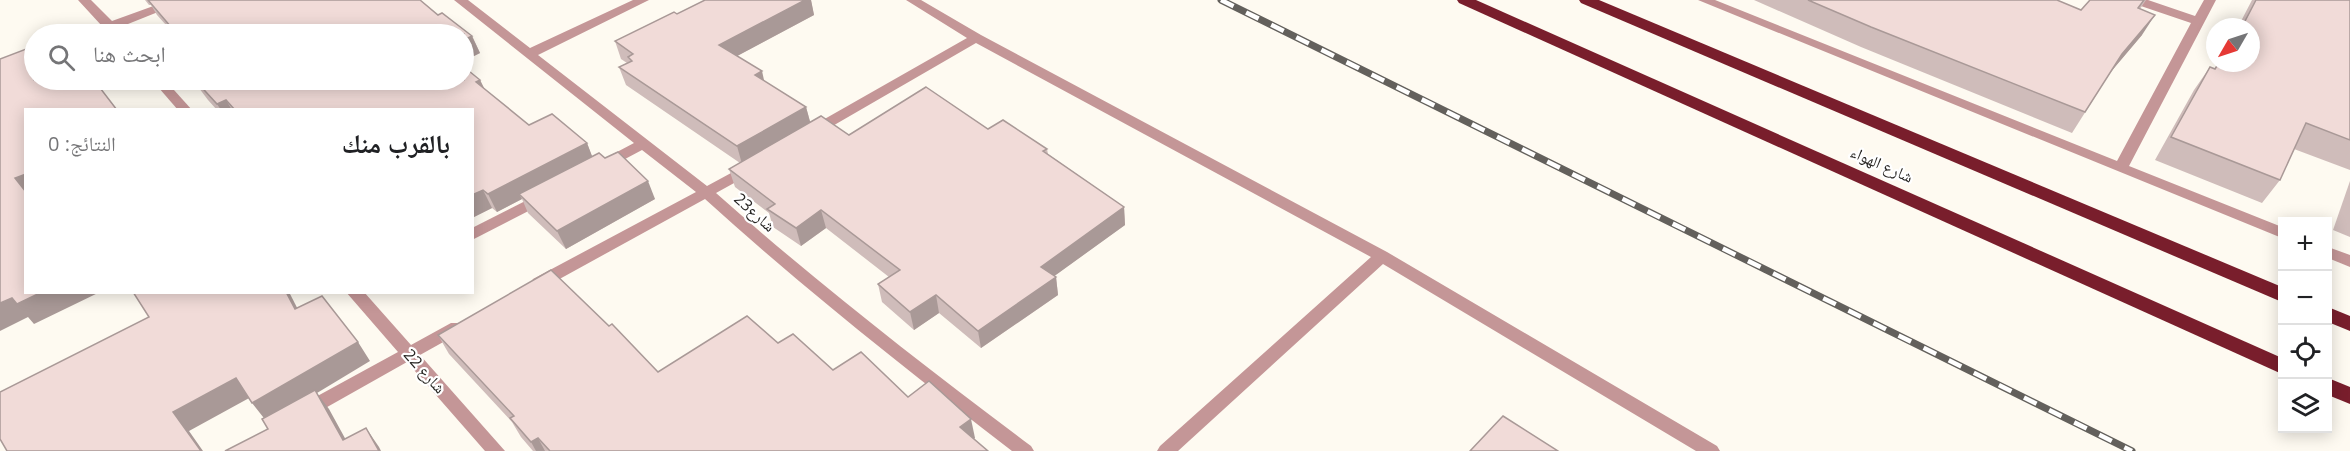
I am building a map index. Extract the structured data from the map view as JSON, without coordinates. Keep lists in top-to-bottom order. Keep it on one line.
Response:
{"streets":{"highway":["شارع الهواء"],"street":["شارع23","شارع 22"]},"north":"bottom left","page":{"search":"ابحث هنا","heading":["بالقرب منك","النتائج: 0"],"map_buttons":["+","−"]}}
